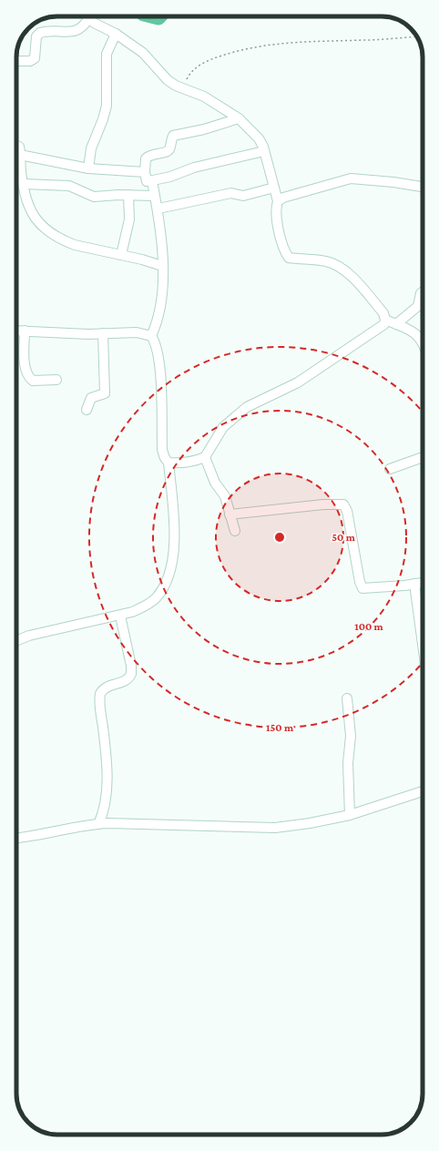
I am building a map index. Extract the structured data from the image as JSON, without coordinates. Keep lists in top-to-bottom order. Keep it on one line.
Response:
{"rings":["50 m","100 m","150 m"]}
